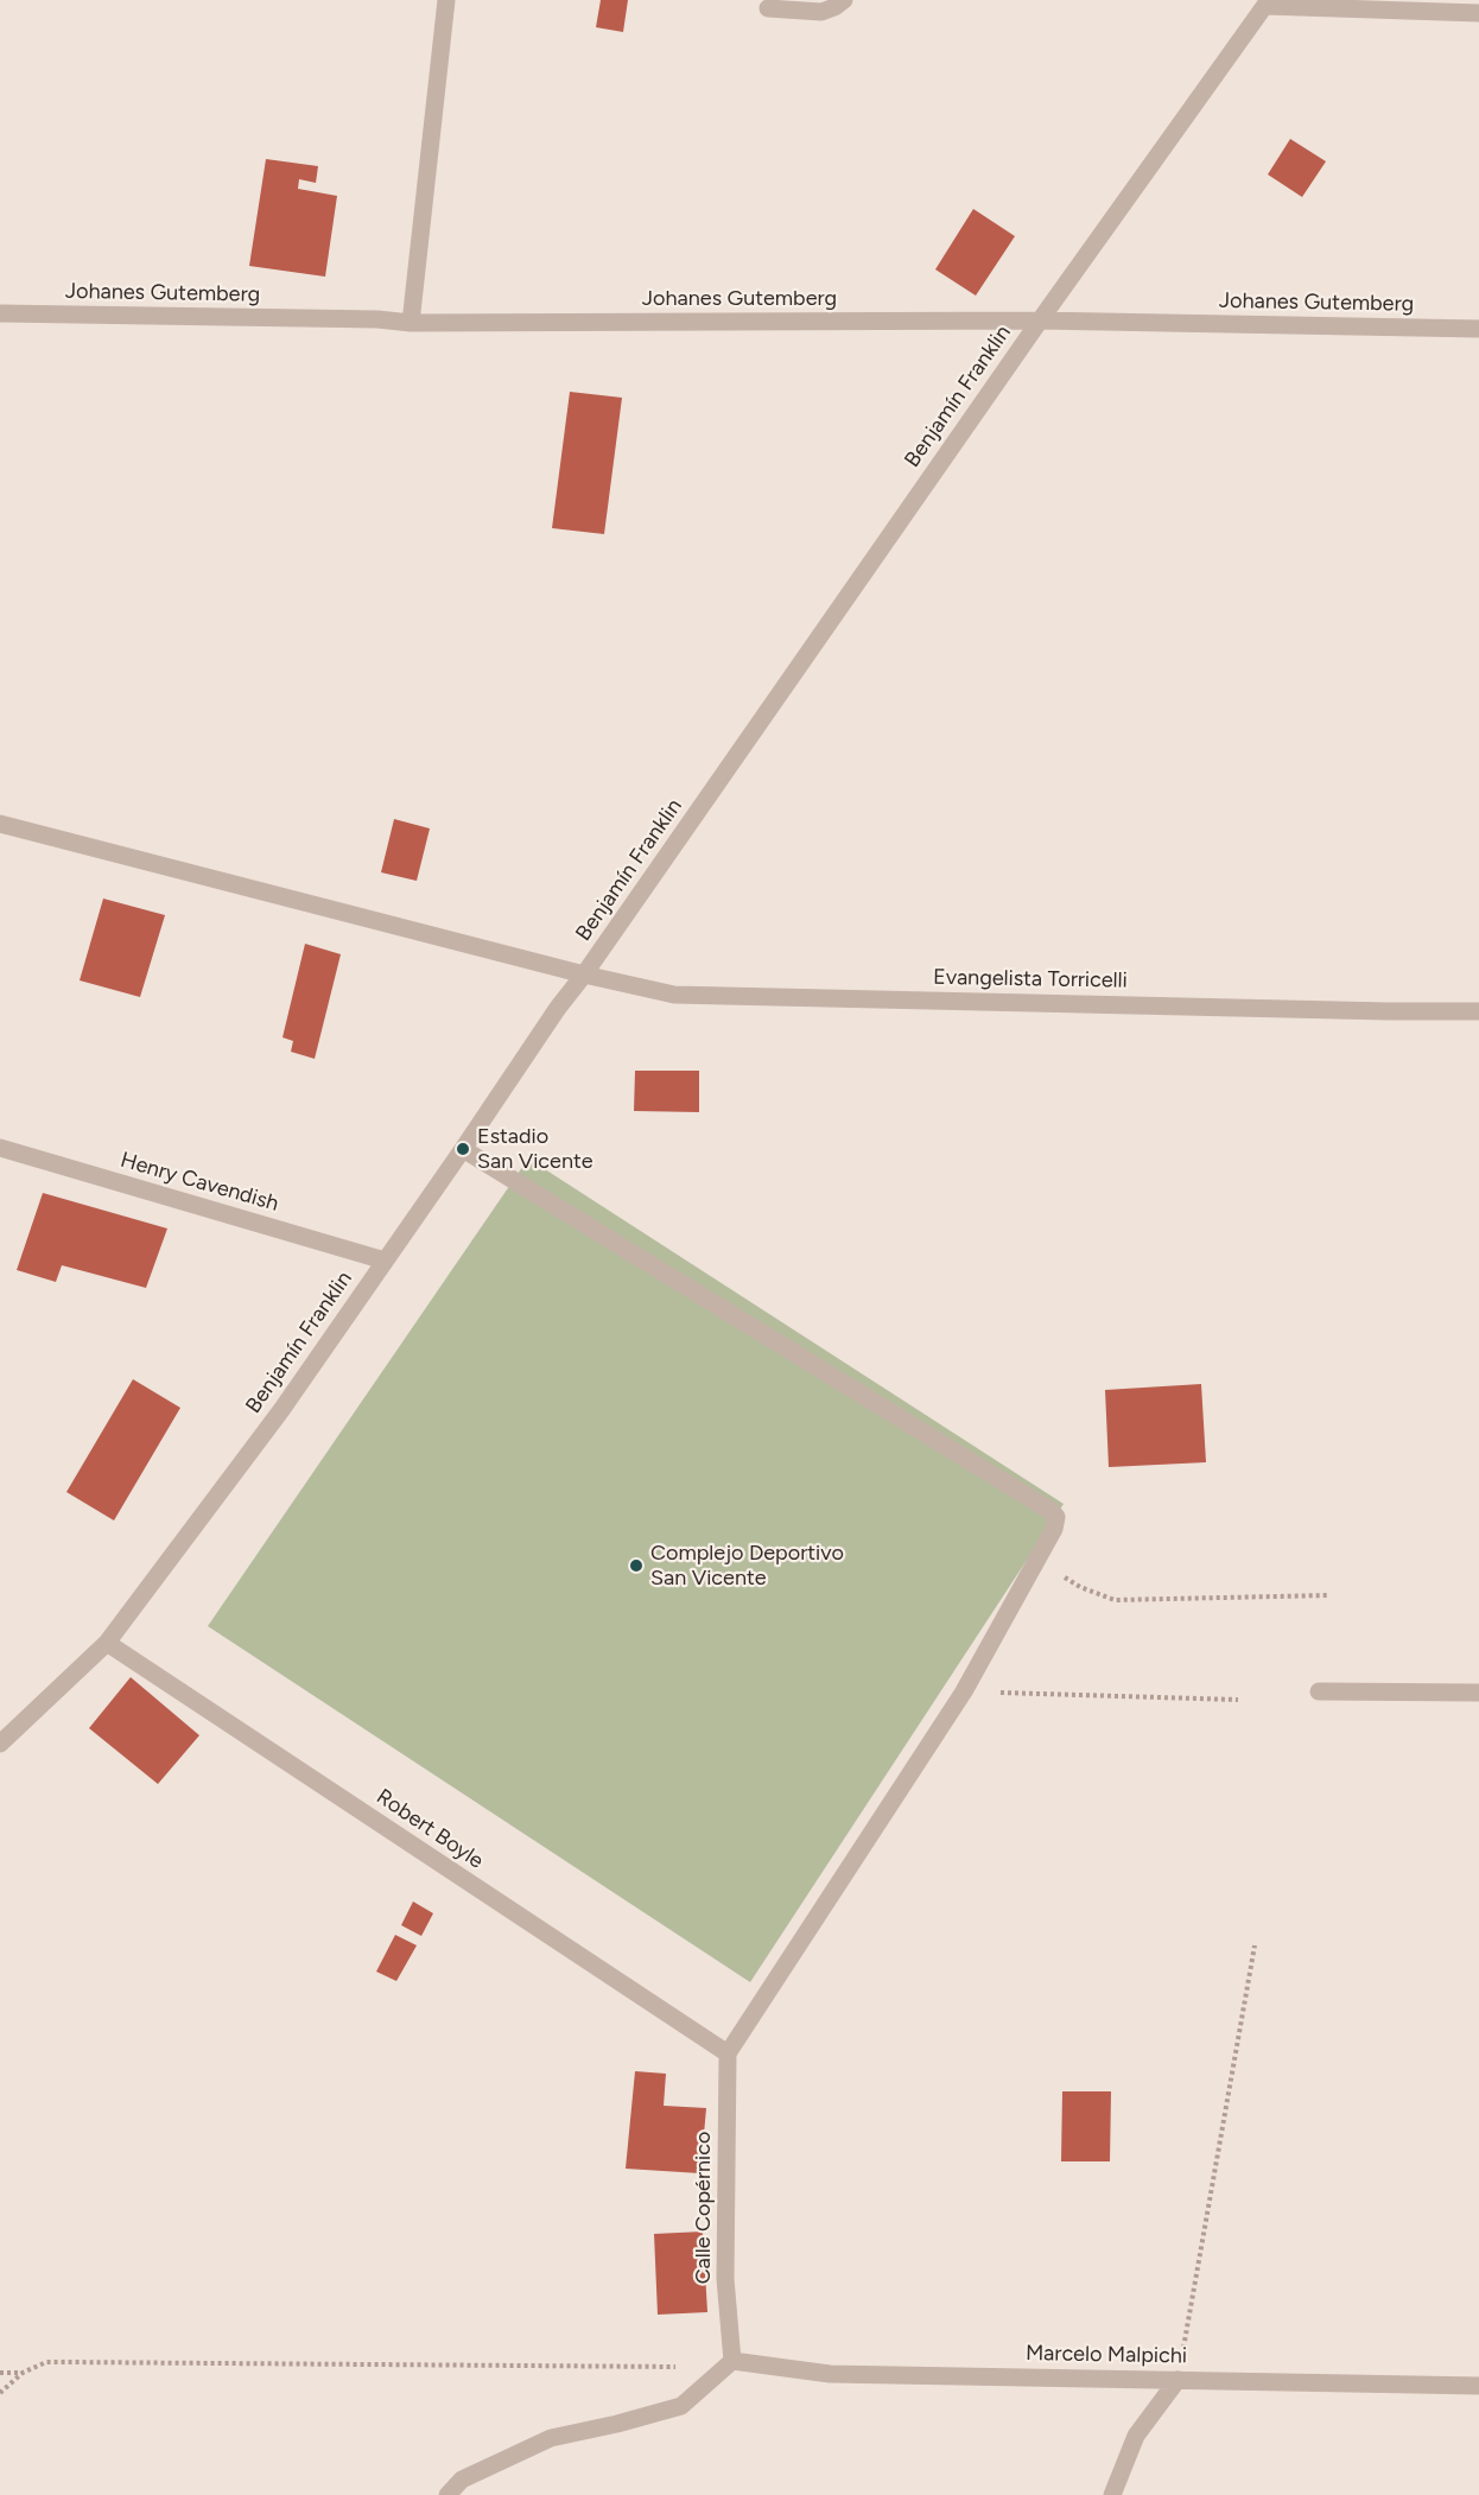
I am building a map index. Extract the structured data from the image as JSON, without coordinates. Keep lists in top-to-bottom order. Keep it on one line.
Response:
{"streets":{"street":["Johanes Gutemberg","Benjamín Franklin","Evangelista Torricelli","Henry Cavendish","Robert Boyle","Calle Copérnico","Marcelo Malpichi"]},"crossings":[["Johanes Gutemberg","Benjamín Franklin"],["Benjamín Franklin","Evangelista Torricelli"],["Benjamín Franklin","Henry Cavendish"],["Benjamín Franklin","Robert Boyle"],["Robert Boyle","Calle Copérnico"],["Calle Copérnico","Marcelo Malpichi"]],"places":["Estadio San Vicente","Complejo Deportivo San Vicente"]}
